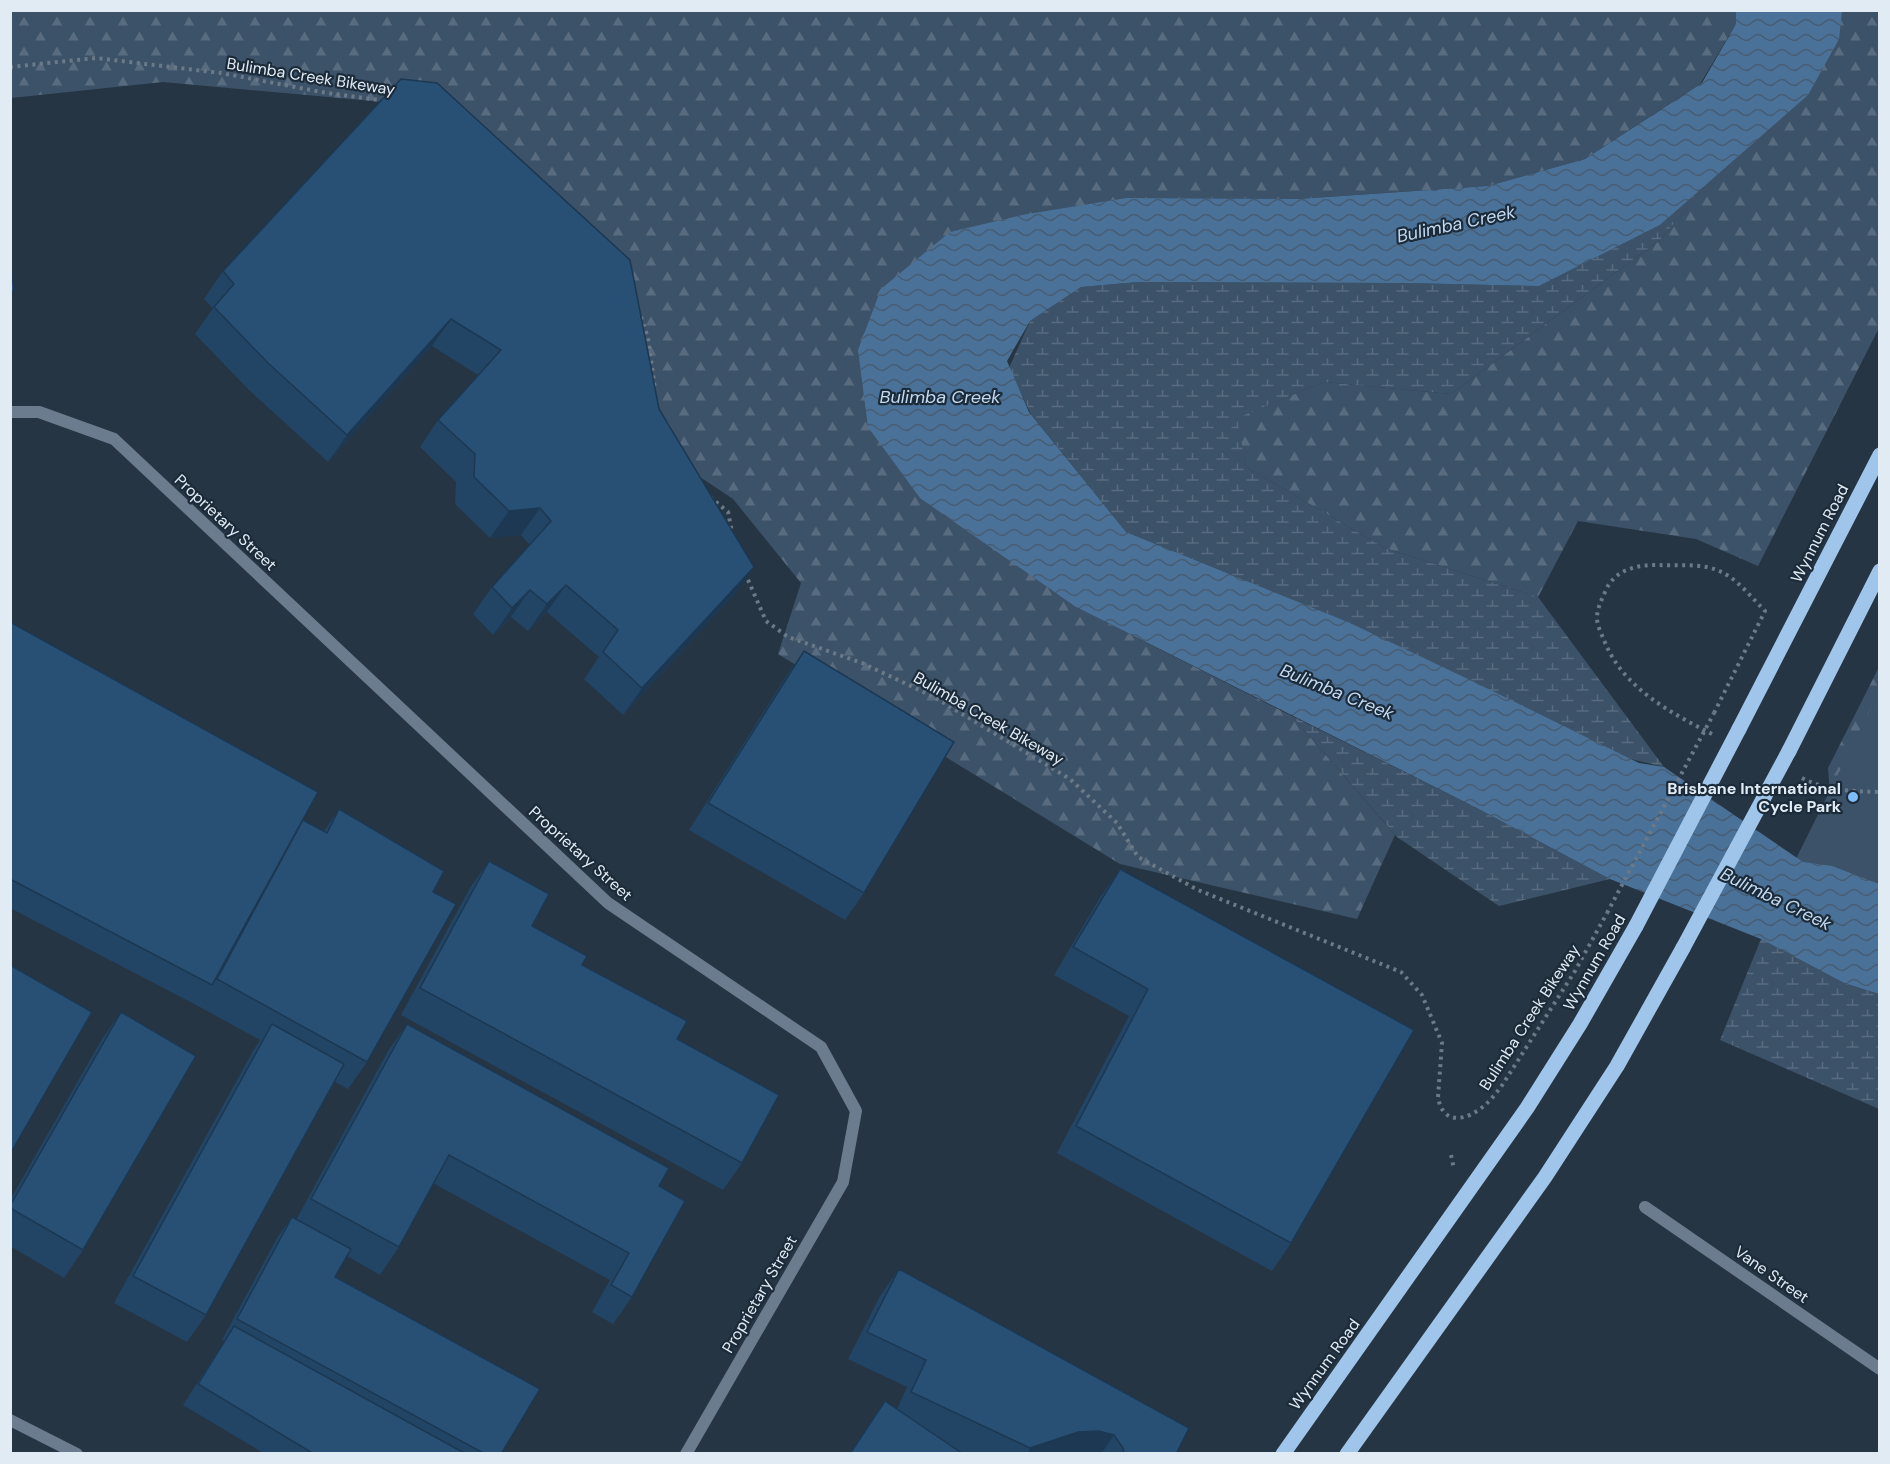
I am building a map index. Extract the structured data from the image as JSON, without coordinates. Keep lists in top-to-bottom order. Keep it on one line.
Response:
{"streets":{"main road":["Wynnum Road"],"street":["Proprietary Street","Vane Street"],"path":["Bulimba Creek Bikeway"]},"water":["Bulimba Creek"],"places":["Brisbane International Cycle Park"]}
